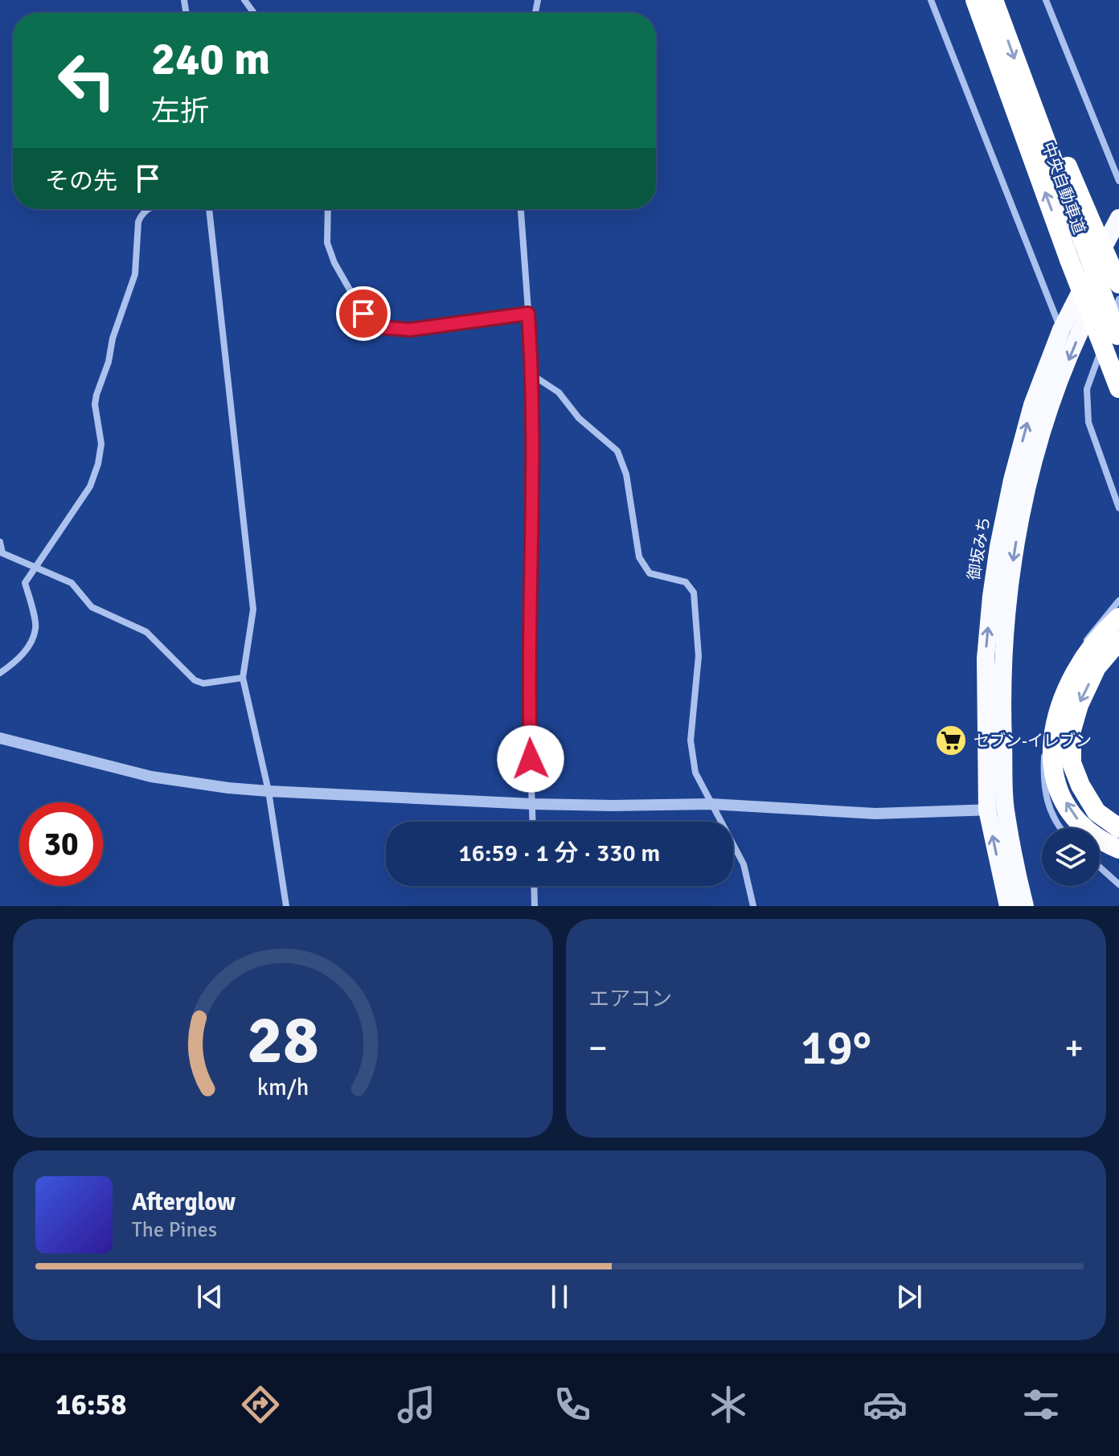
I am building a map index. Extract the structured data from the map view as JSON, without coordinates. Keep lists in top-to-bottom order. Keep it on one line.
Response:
{"streets":{"highway":["中央自動車道","御坂みち"]},"places":{"supermarket":["セブン-イレブン"]},"page":{"turn":["240 m","左折"],"then":"その先","limit":"30","trip":"16:59 · 1 分 · 330 m","tile":"エアコン","heat":["−","19°","+"],"song":["Afterglow","The Pines"],"tabs":"16:58","gauge":["28","km/h"]}}
